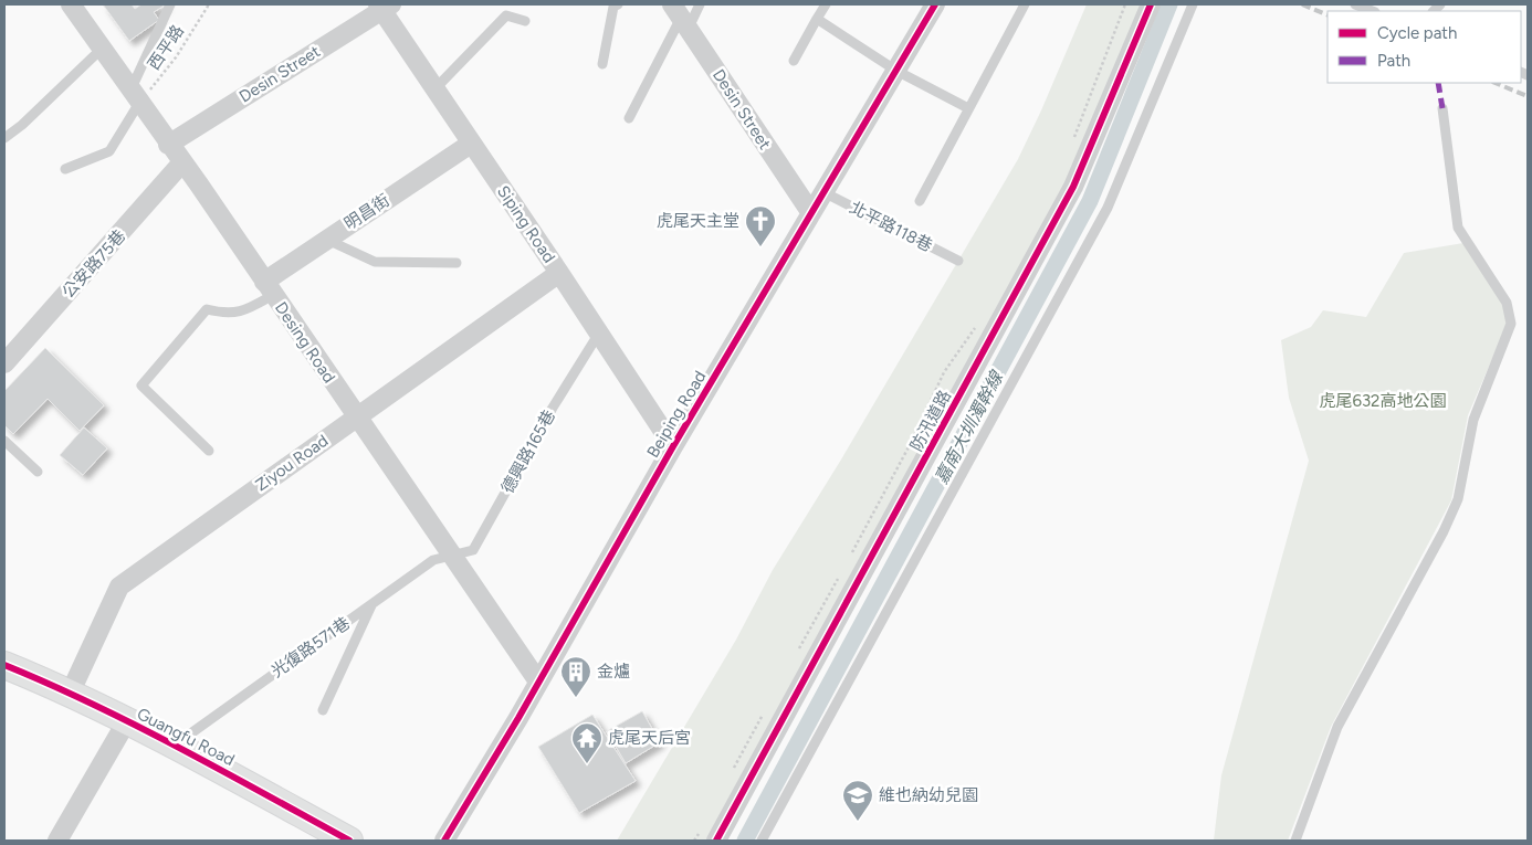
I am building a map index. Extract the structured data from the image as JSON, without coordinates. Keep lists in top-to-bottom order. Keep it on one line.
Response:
{"streets":{"street":["Desin Street","明昌街","Siping Road","公安路75巷","Desing Road","Beiping Road","防汛道路","Ziyou Road","Guangfu Road"],"lane":["北平路118巷","德興路165巷","光復路571巷"],"path":["西平路"]},"crossings":[["西平路","Desing Road"],["Desin Street","Siping Road"],["Desin Street","Desing Road"],["Desin Street","Beiping Road"],["明昌街","Siping Road"],["明昌街","Desing Road"],["Siping Road","Beiping Road"],["Siping Road","德興路165巷"],["Siping Road","Ziyou Road"],["北平路118巷","Beiping Road"],["公安路75巷","Desing Road"],["Desing Road","Beiping Road"],["Desing Road","德興路165巷"],["Desing Road","Ziyou Road"],["Desing Road","光復路571巷"],["德興路165巷","光復路571巷"],["Ziyou Road","Guangfu Road"],["光復路571巷","Guangfu Road"]],"water":["嘉南大圳濁幹線"],"parks":["虎尾632高地公園"],"places":{"church":["虎尾天主堂"],"building":["金爐"],"temple":["虎尾天后宮"],"school or university":["維也納幼兒園"]},"legend":["Cycle path","Path"]}
